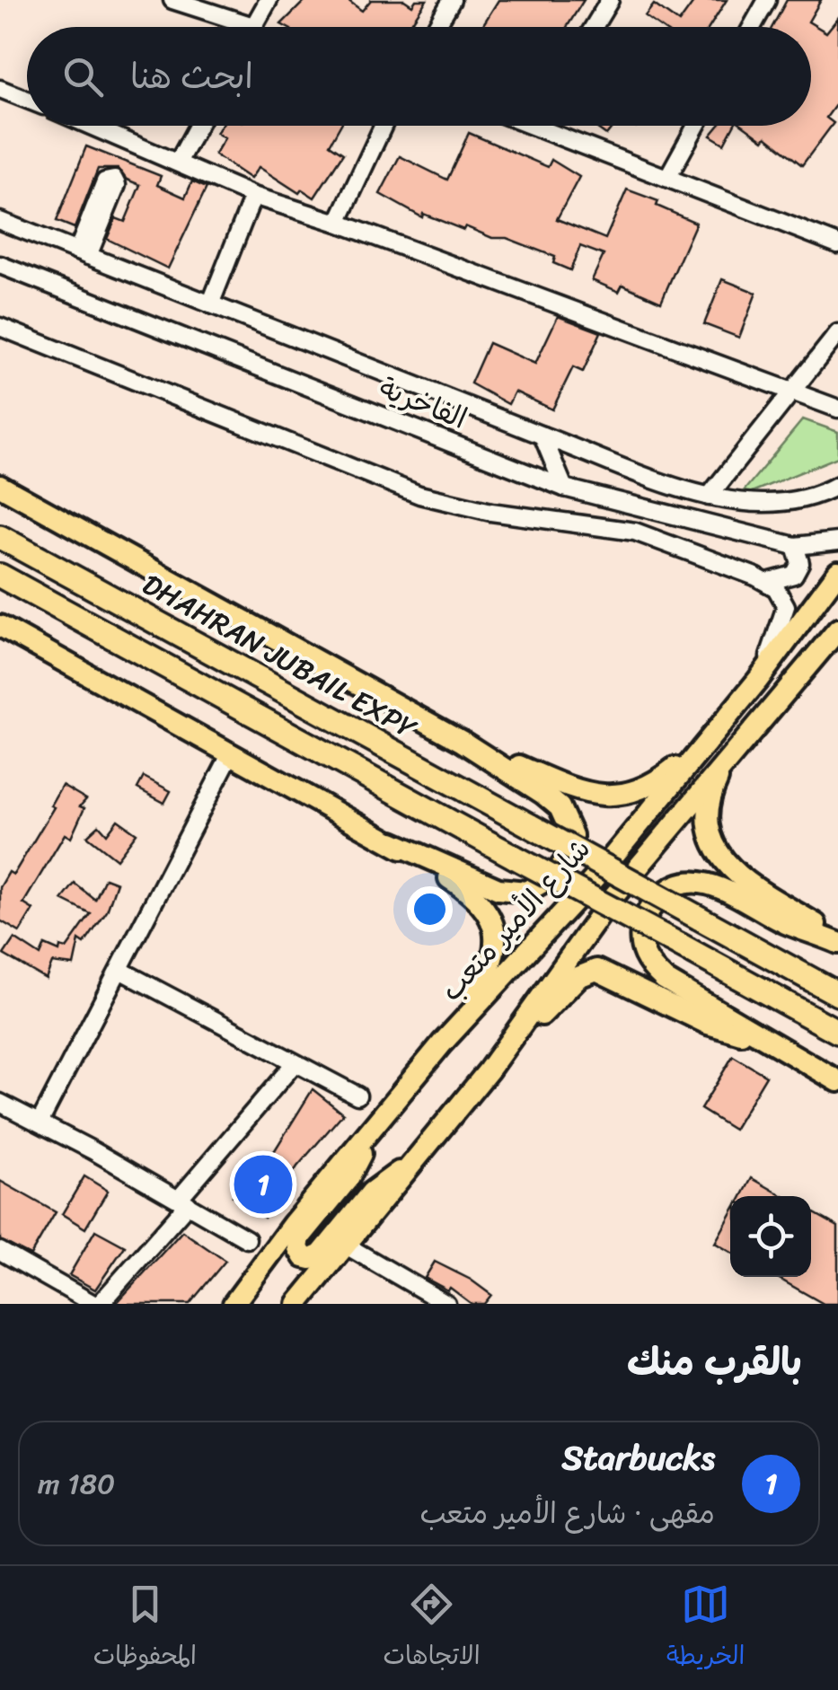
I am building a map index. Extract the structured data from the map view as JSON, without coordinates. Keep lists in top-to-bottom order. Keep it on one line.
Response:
{"streets":{"highway":["DHAHRAN JUBAIL EXPY"],"main road":["شارع الأمير متعب"],"street":["الفاخرية"]},"page":{"search":"ابحث هنا","pins":"1","heading":"بالقرب منك","list":[{"mark":"1","name":"Starbucks","note":"مقهى · شارع الأمير متعب","value":"180 m"}],"nav":["الخريطة","الاتجاهات","المحفوظات"]}}
